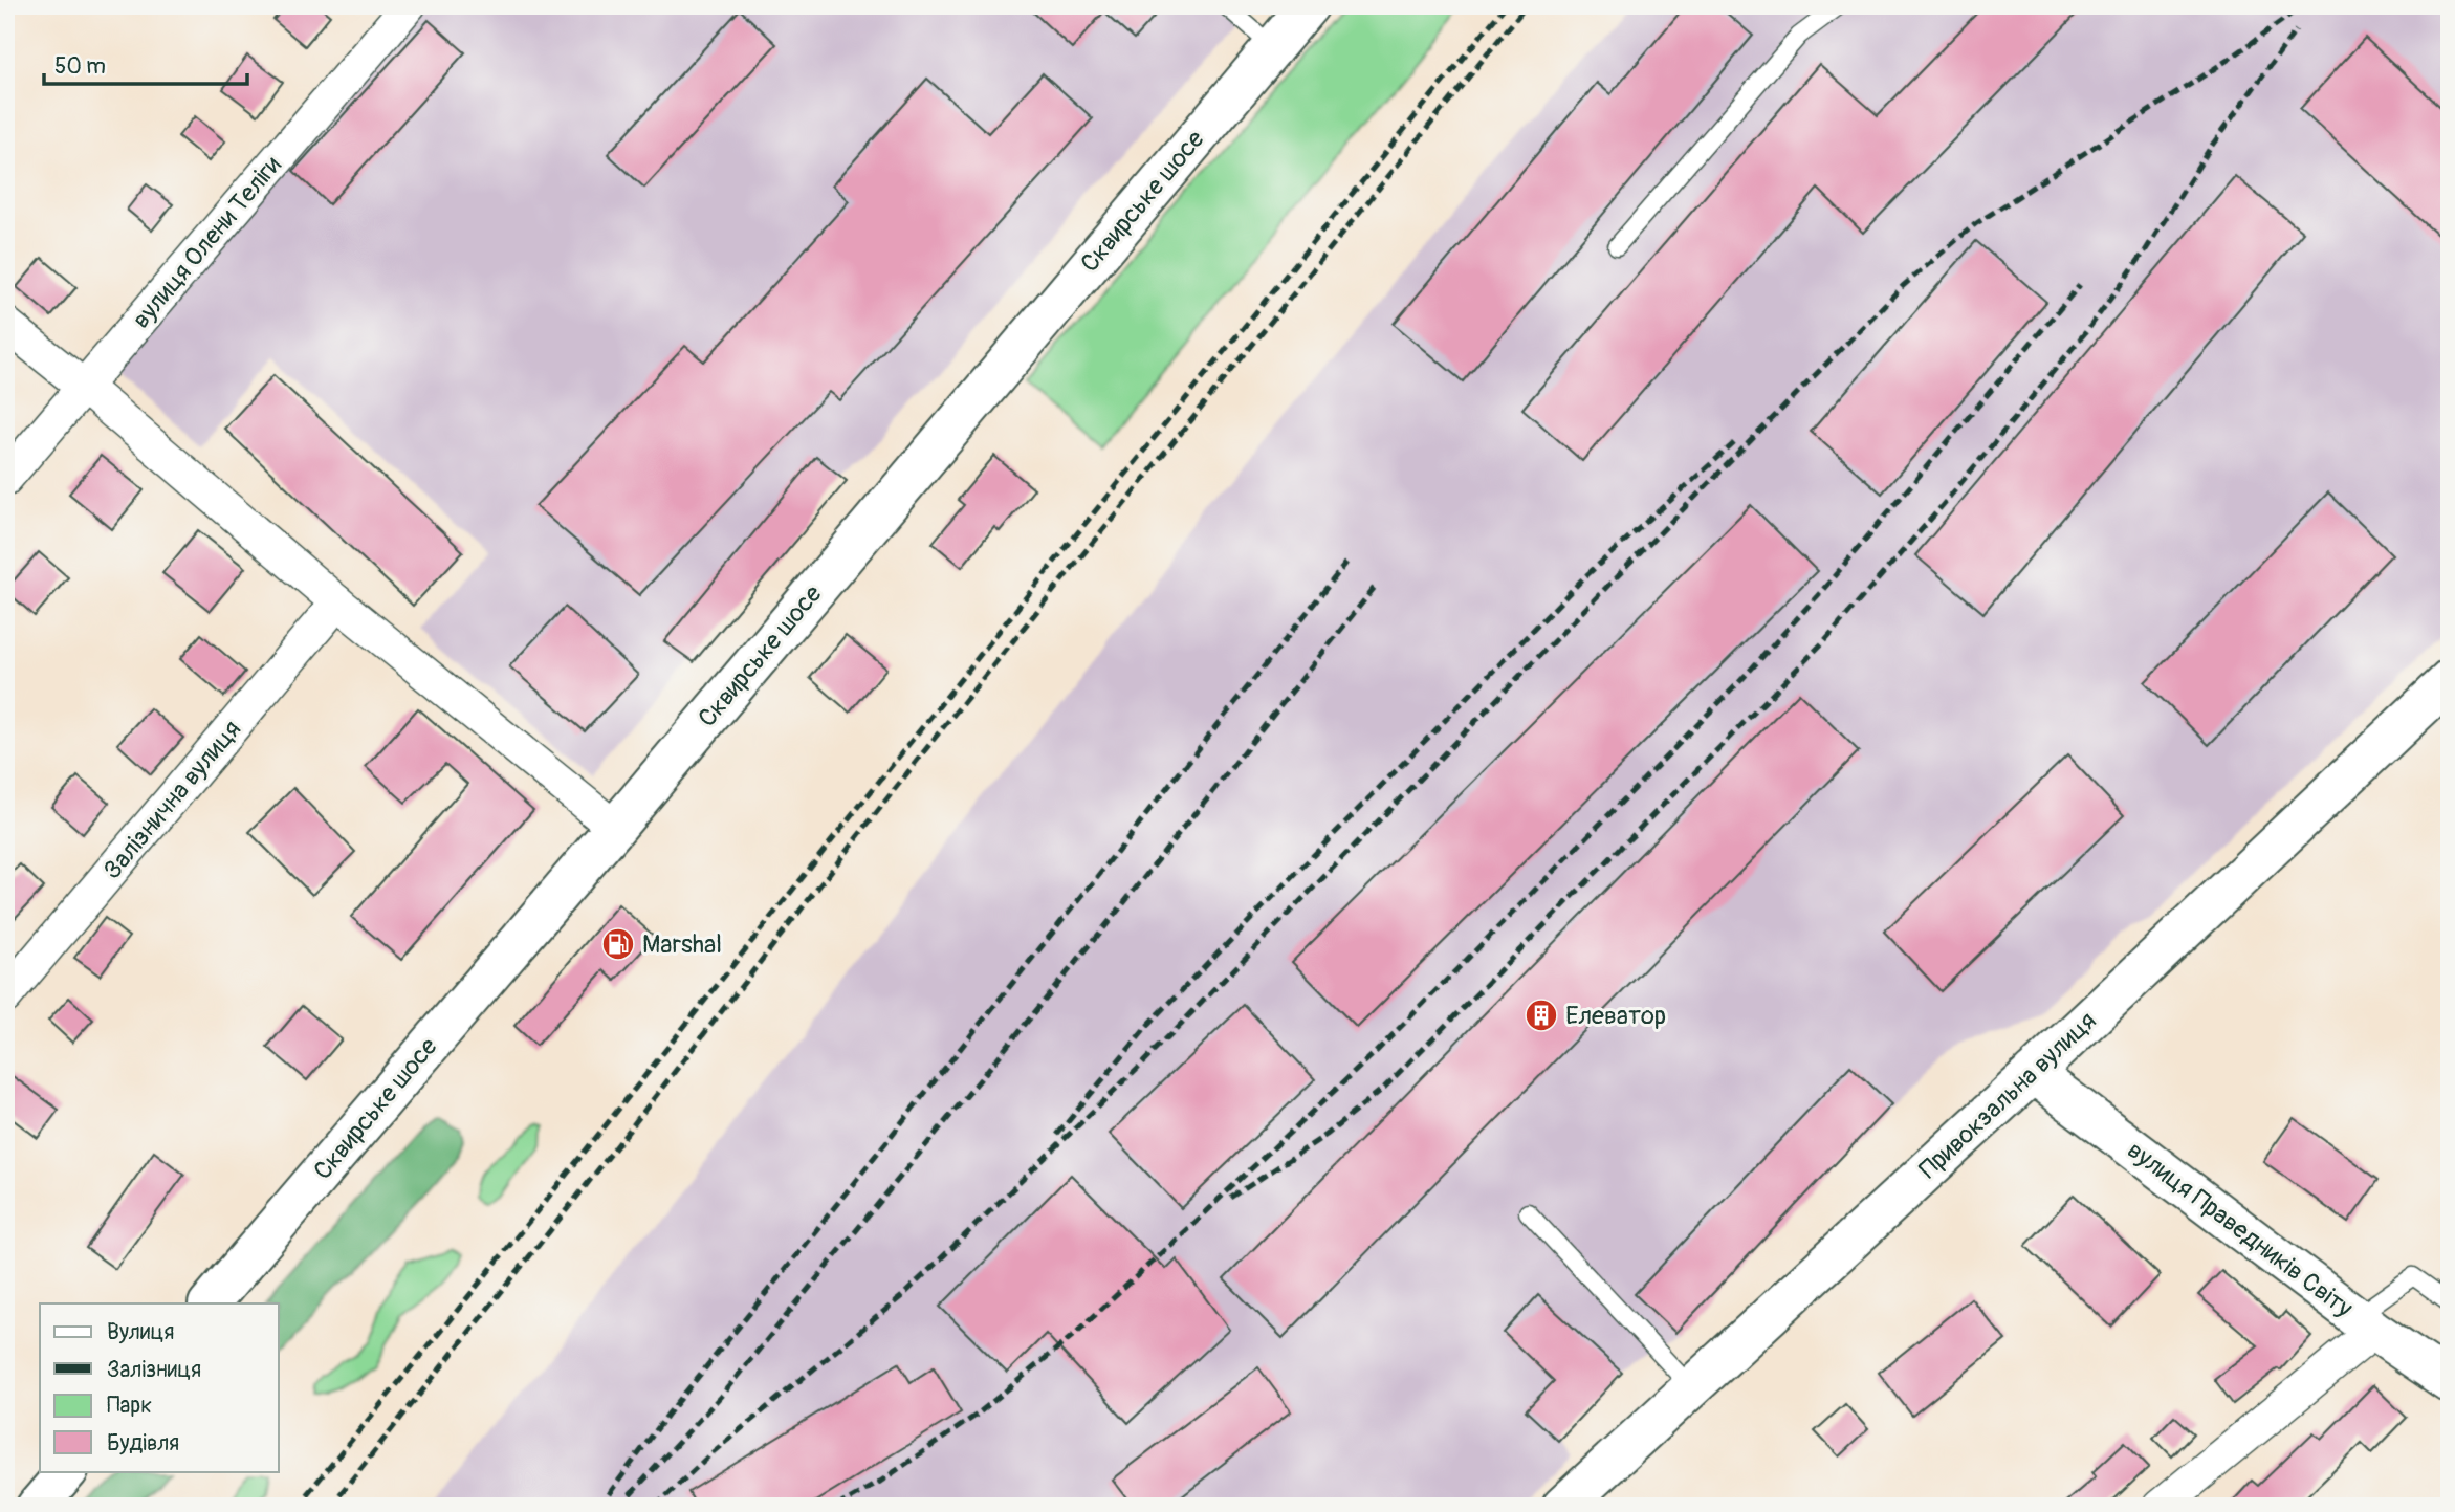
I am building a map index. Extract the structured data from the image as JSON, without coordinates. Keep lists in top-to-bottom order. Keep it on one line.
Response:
{"streets":{"main road":["Сквирське шосе","Привокзальна вулиця","вулиця Праведників Світу"],"street":["вулиця Олени Теліги","Залізнична вулиця"]},"crossings":[["Привокзальна вулиця","вулиця Праведників Світу"]],"places":{"fuel station":["Marshal"],"building":["Елеватор"]},"legend":["Вулиця","Залізниця","Парк","Будівля"],"scale_bar":"50 m"}
